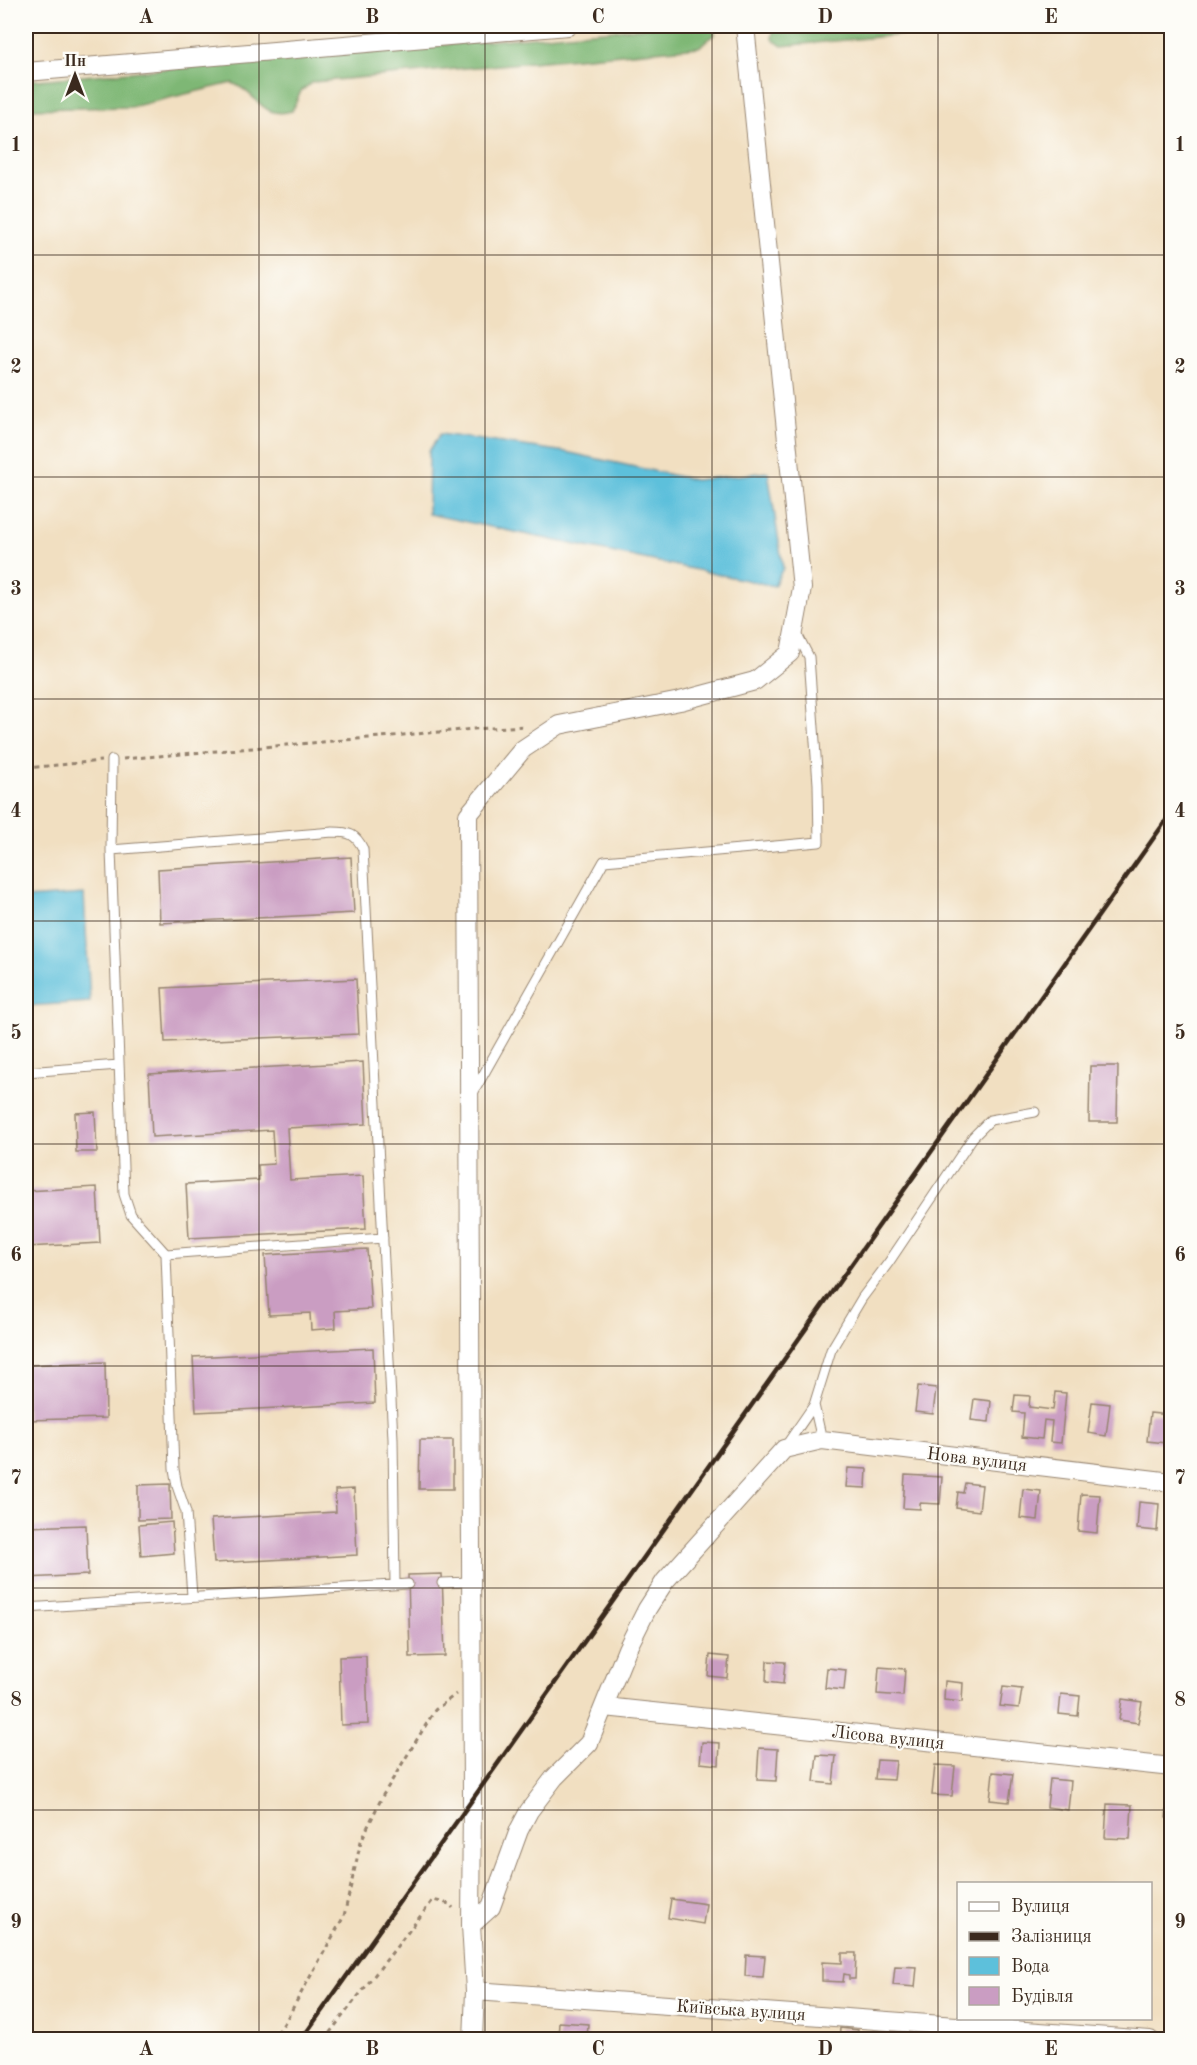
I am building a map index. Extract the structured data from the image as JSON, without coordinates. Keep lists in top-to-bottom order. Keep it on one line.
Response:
{"streets":{"street":["Нова вулиця","Лісова вулиця","Київська вулиця"]},"legend":["Вулиця","Залізниця","Вода","Будівля"],"north":"top","grid":{"columns":["A","B","C","D","E"],"rows":["1","2","3","4","5","6","7","8","9"]}}
